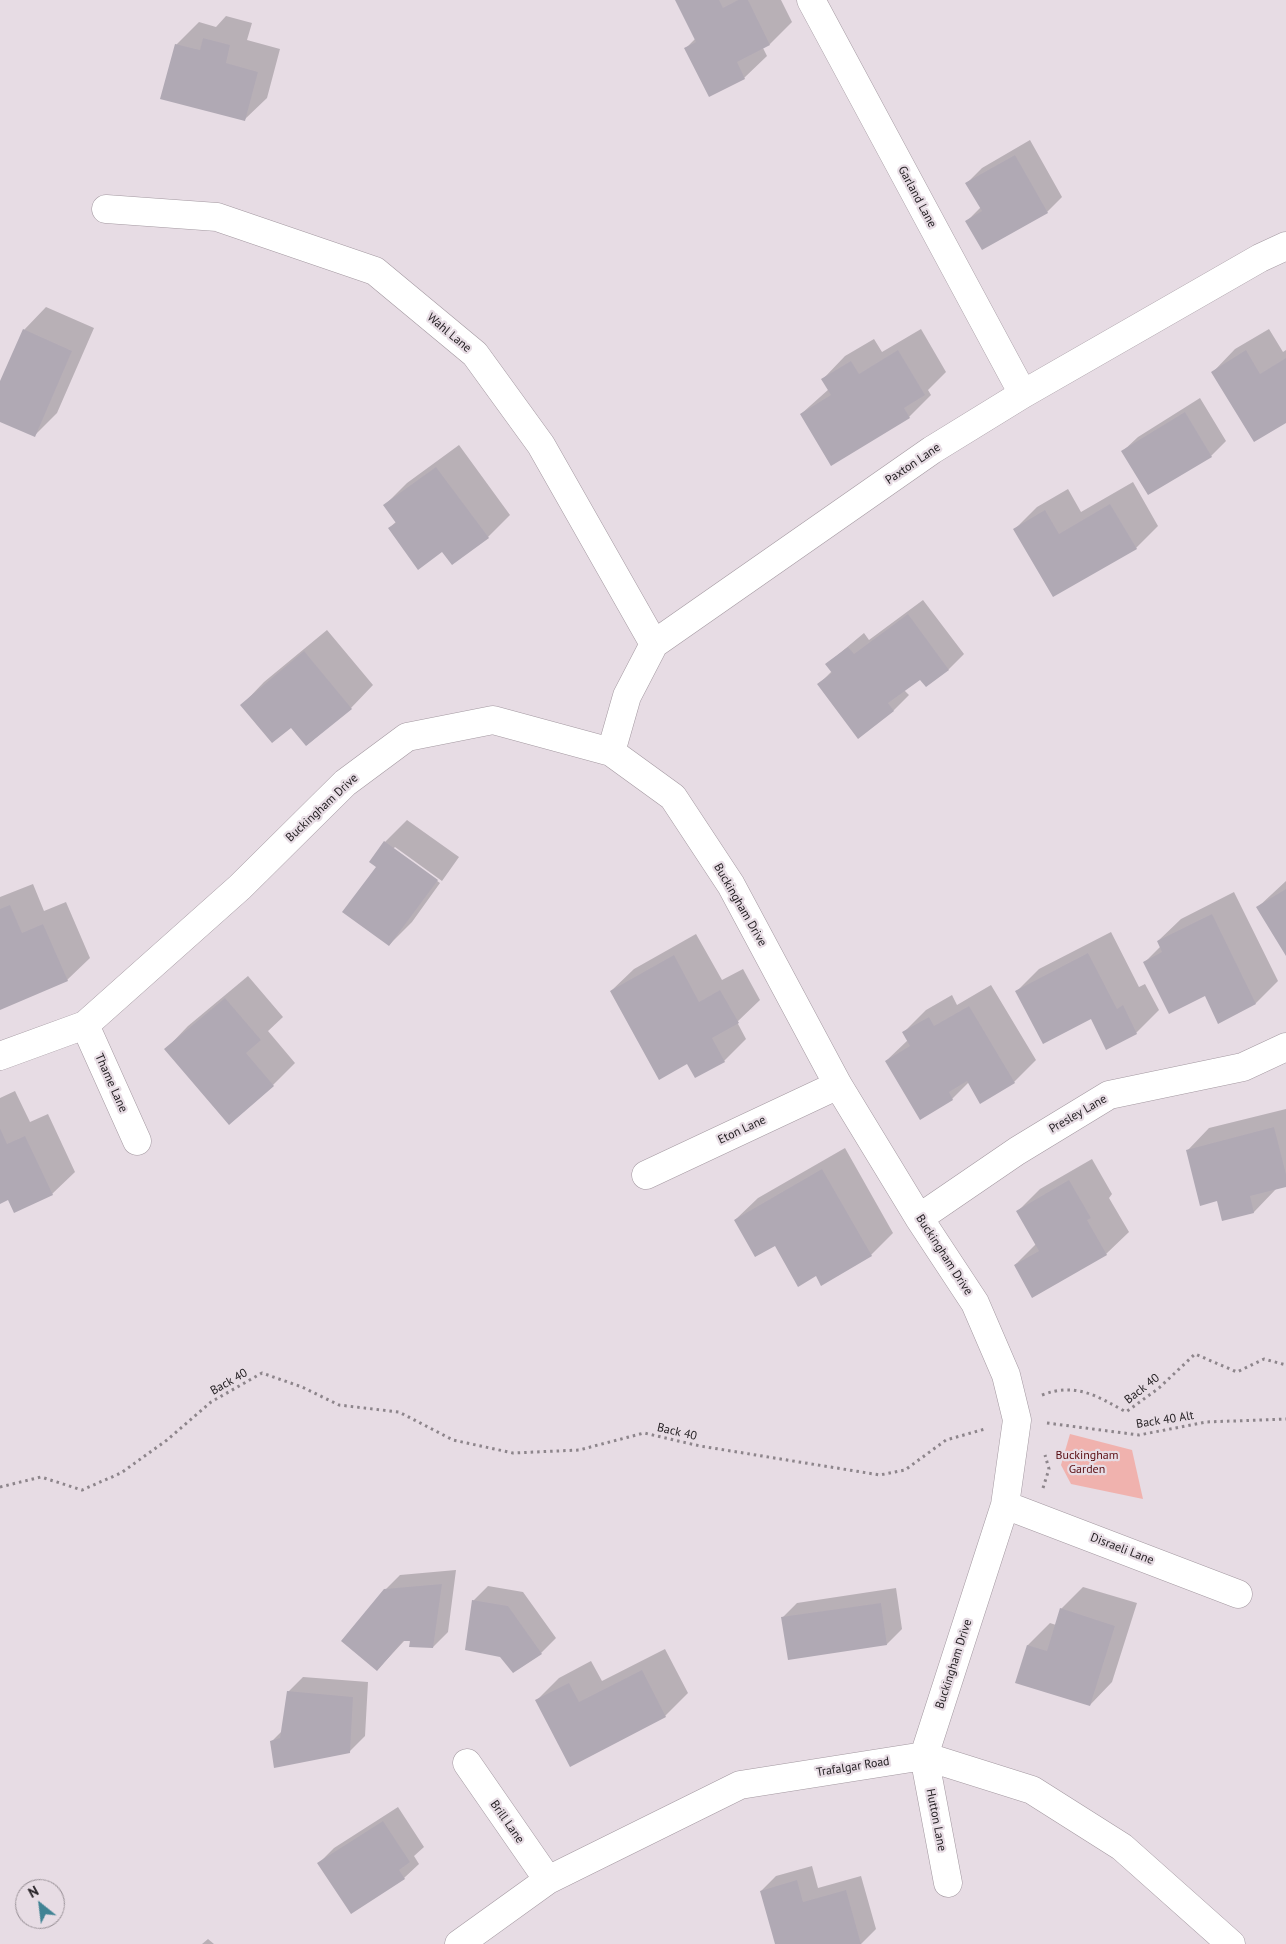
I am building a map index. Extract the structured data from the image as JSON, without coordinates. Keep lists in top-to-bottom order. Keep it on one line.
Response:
{"streets":{"street":["Garland Lane","Wahl Lane","Paxton Lane","Buckingham Drive","Thame Lane","Presley Lane","Eton Lane","Disraeli Lane","Trafalgar Road","Hutton Lane","Brill Lane"],"path":["Back 40","Back 40 Alt"]},"crossings":[["Garland Lane","Paxton Lane"],["Wahl Lane","Paxton Lane"],["Paxton Lane","Buckingham Drive"],["Buckingham Drive","Thame Lane"],["Buckingham Drive","Presley Lane"],["Buckingham Drive","Eton Lane"],["Buckingham Drive","Back 40"],["Buckingham Drive","Back 40 Alt"],["Buckingham Drive","Disraeli Lane"],["Buckingham Drive","Trafalgar Road"],["Buckingham Drive","Hutton Lane"],["Back 40","Back 40 Alt"],["Trafalgar Road","Hutton Lane"],["Trafalgar Road","Brill Lane"]],"parks":["Buckingham Garden"],"north":"top left"}
